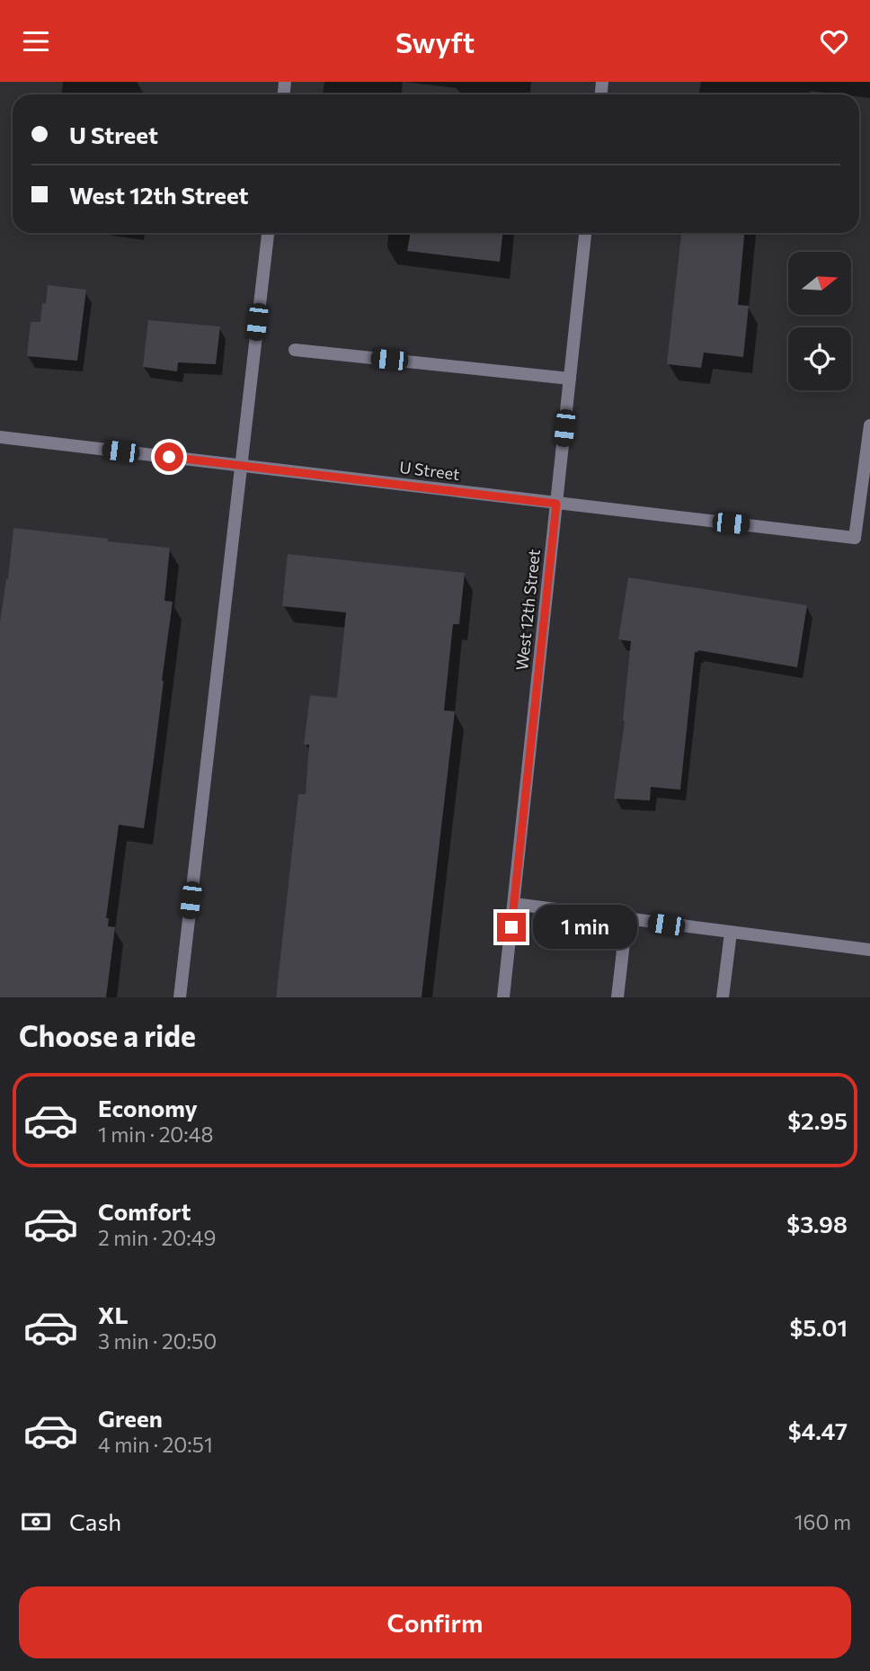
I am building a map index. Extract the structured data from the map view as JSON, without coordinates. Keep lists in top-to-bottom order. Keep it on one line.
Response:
{"streets":{"street":["U Street","West 12th Street"]},"crossings":[["U Street","West 12th Street"]],"north":"right","page":{"header":"Swyft","banner":["U Street","West 12th Street"],"bubble":"1 min","heading":"Choose a ride","list":[{"name":"Economy","note":"1 min · 20:48","value":"$2.95"},{"name":"Comfort","note":"2 min · 20:49","value":"$3.98"},{"name":"XL","note":"3 min · 20:50","value":"$5.01"},{"name":"Green","note":"4 min · 20:51","value":"$4.47"}],"pay":["Cash","160 m"],"buttons":"Confirm"}}
